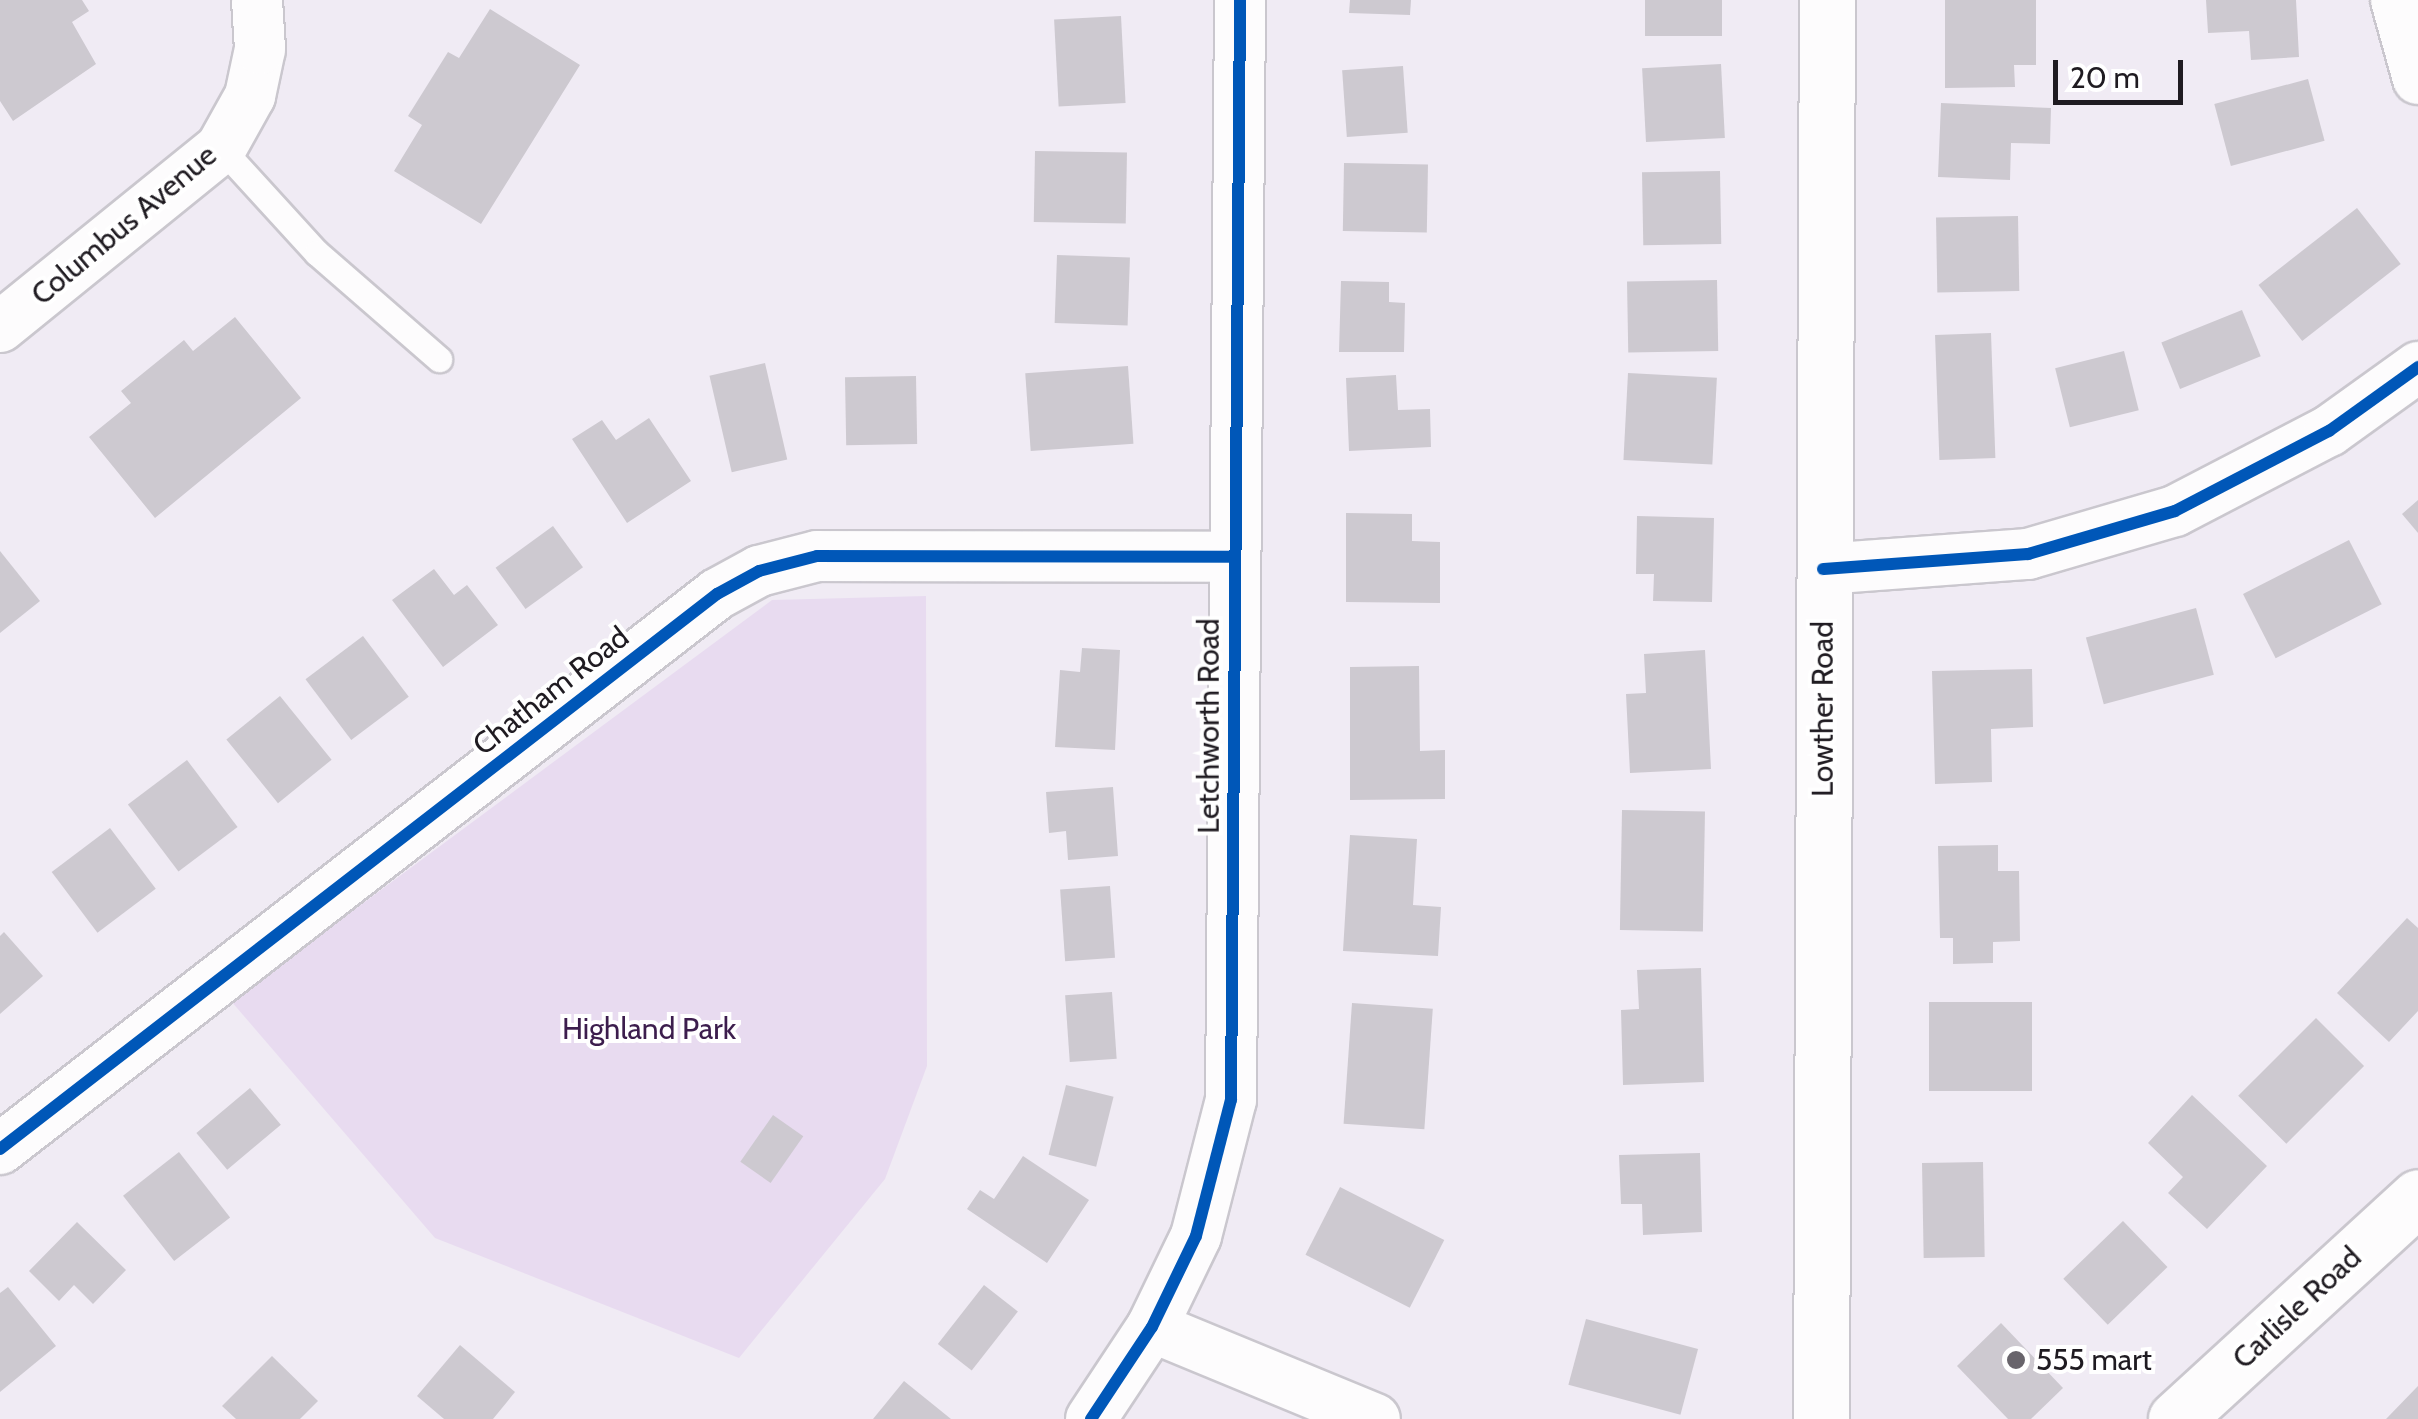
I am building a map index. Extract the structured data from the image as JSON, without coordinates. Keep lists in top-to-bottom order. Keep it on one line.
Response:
{"streets":{"main road":["Lowther Road","Carlisle Road"],"street":["Columbus Avenue","Chatham Road","Letchworth Road"]},"crossings":[["Chatham Road","Letchworth Road"]],"parks":["Highland Park"],"places":["555 mart"],"scale_bar":"20 m"}
